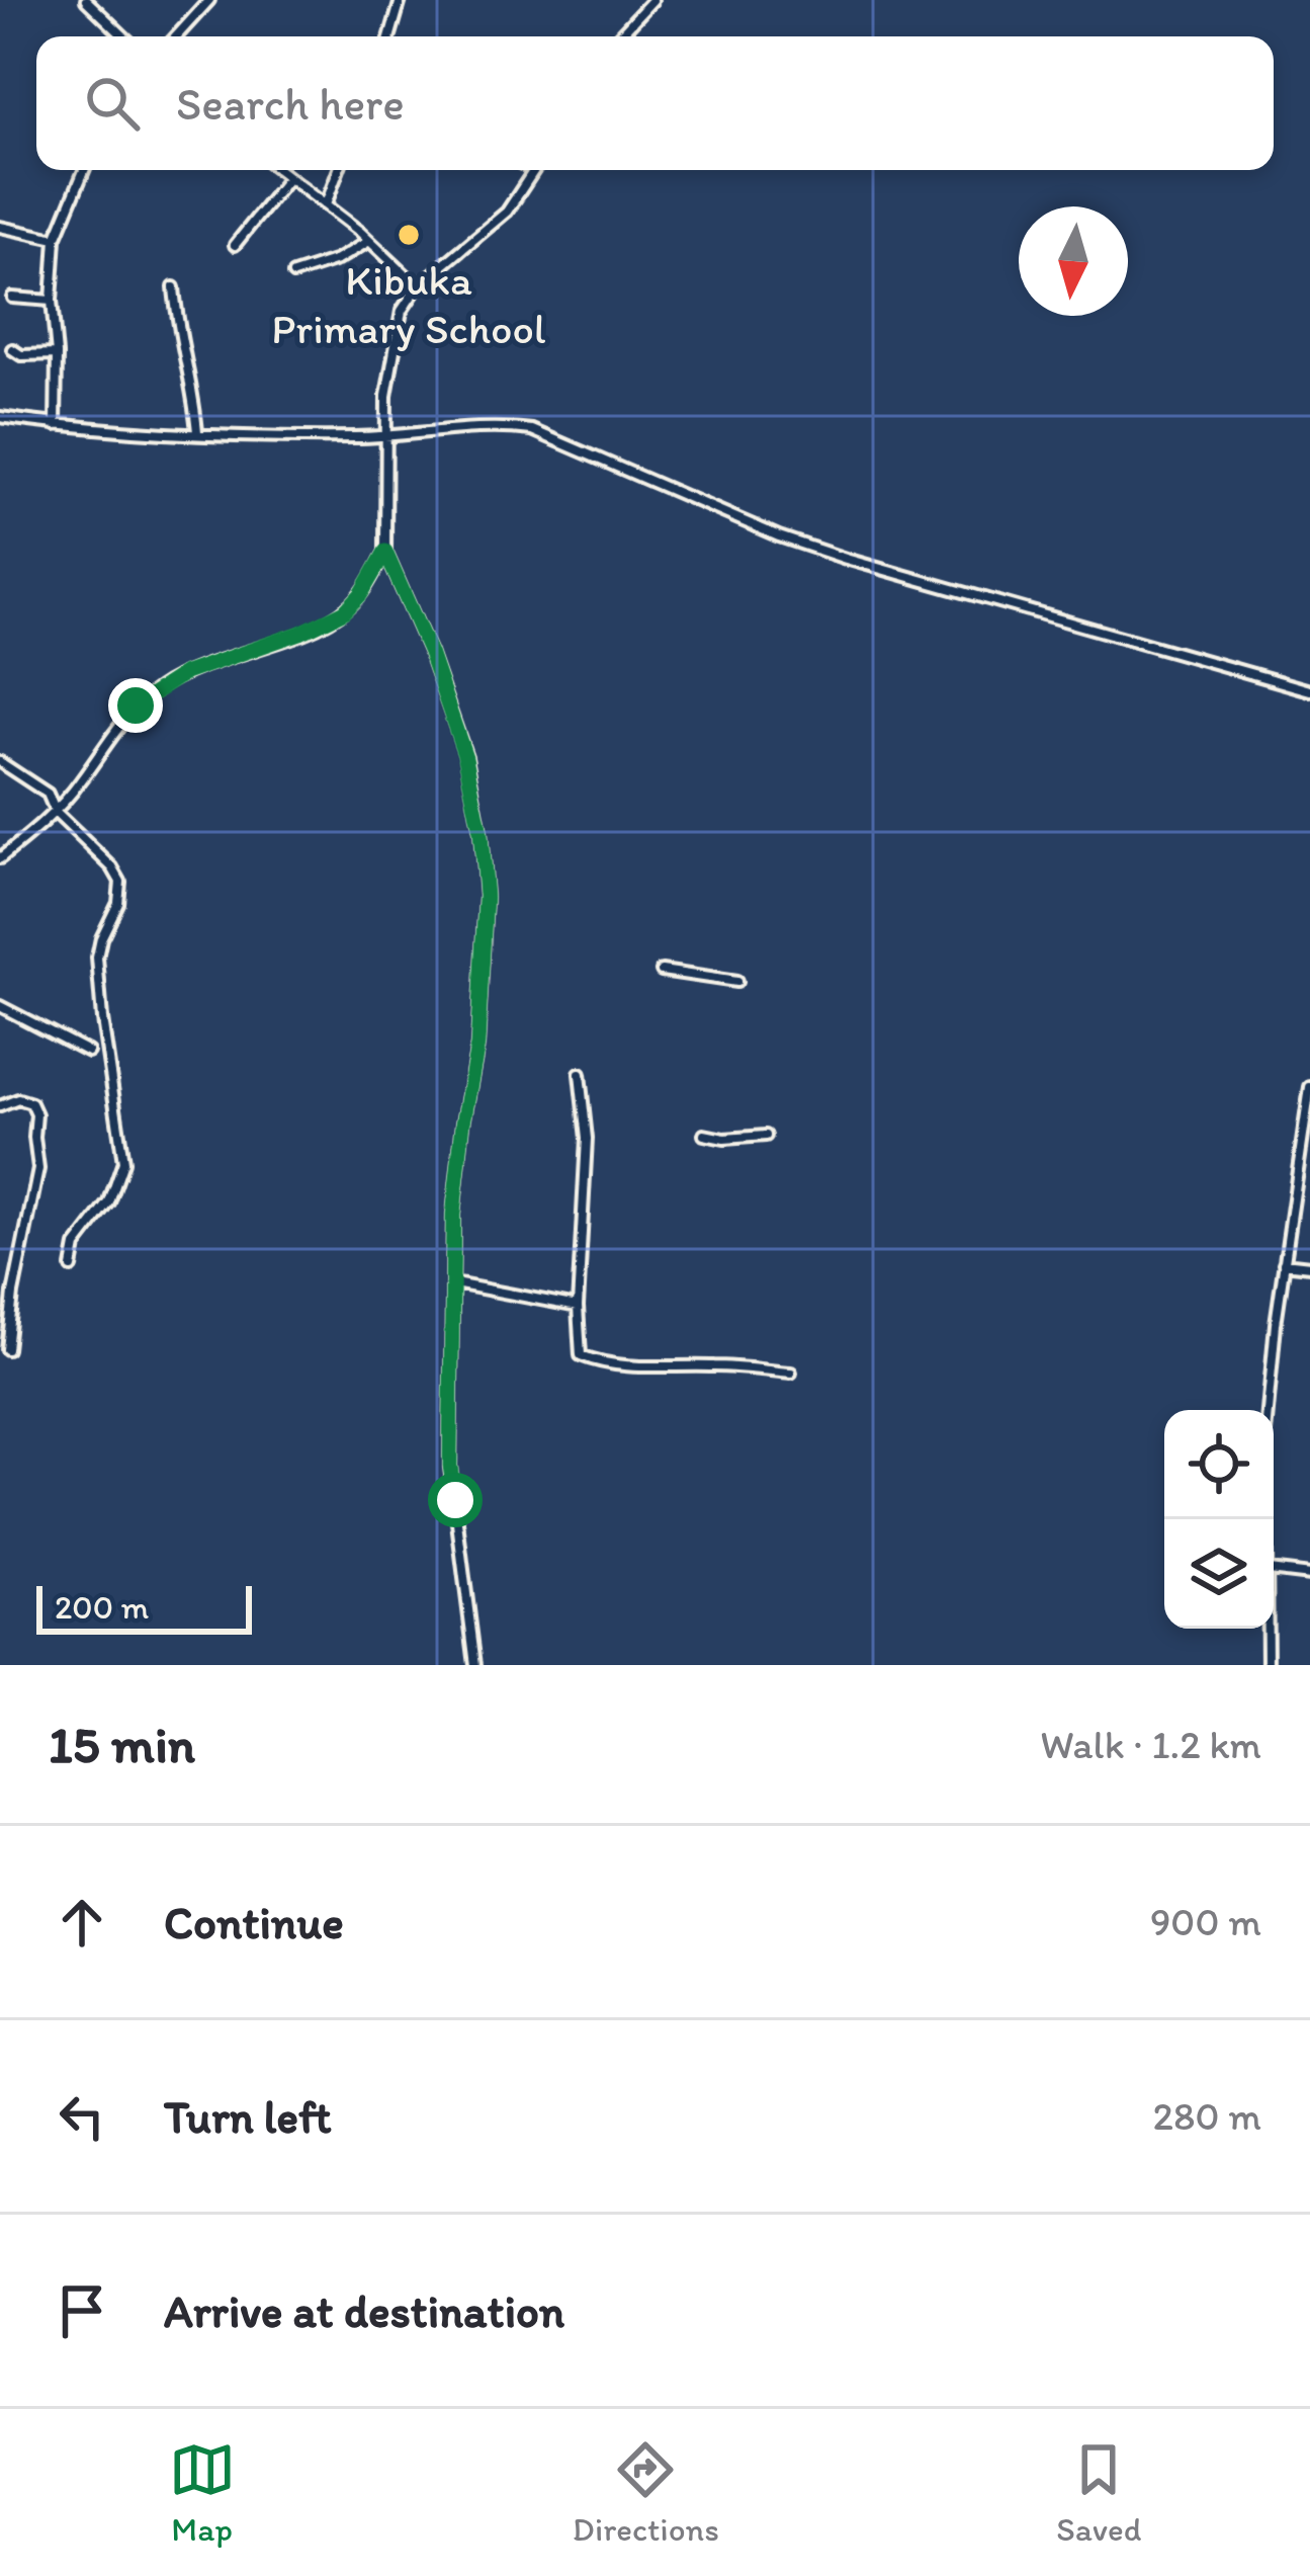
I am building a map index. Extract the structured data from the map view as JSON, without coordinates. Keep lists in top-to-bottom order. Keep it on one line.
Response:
{"places":["Kibuka Primary School"],"scale_bar":"200 m","north":"bottom","page":{"search":"Search here","scale":"200 m","heading":["15 min","Walk · 1.2 km"],"list":[["Continue","900 m"],["Turn left","280 m"],"Arrive at destination"],"nav":["Map","Directions","Saved"]}}
